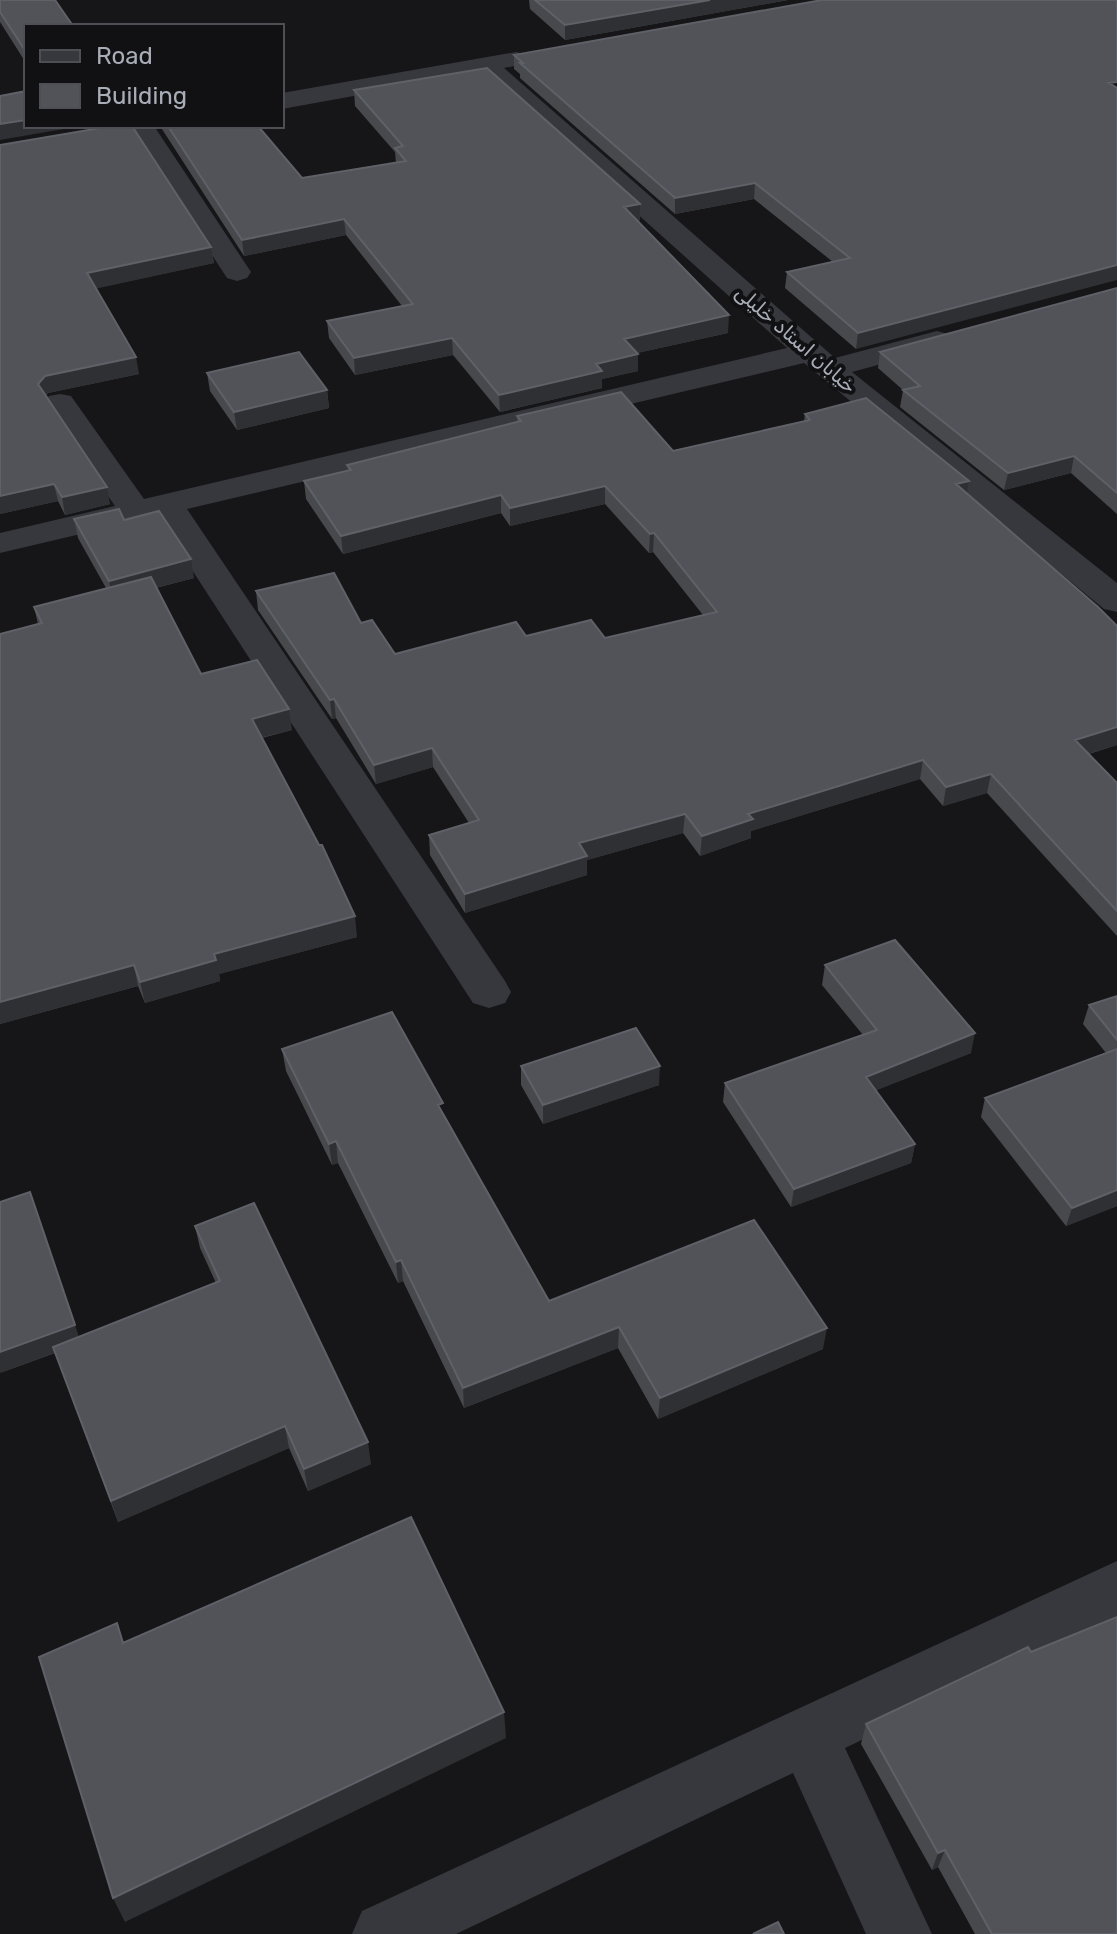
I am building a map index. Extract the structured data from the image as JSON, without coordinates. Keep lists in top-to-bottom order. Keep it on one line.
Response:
{"streets":{"street":["خیابان استاد خلیلی"]},"legend":["Road","Building"]}
